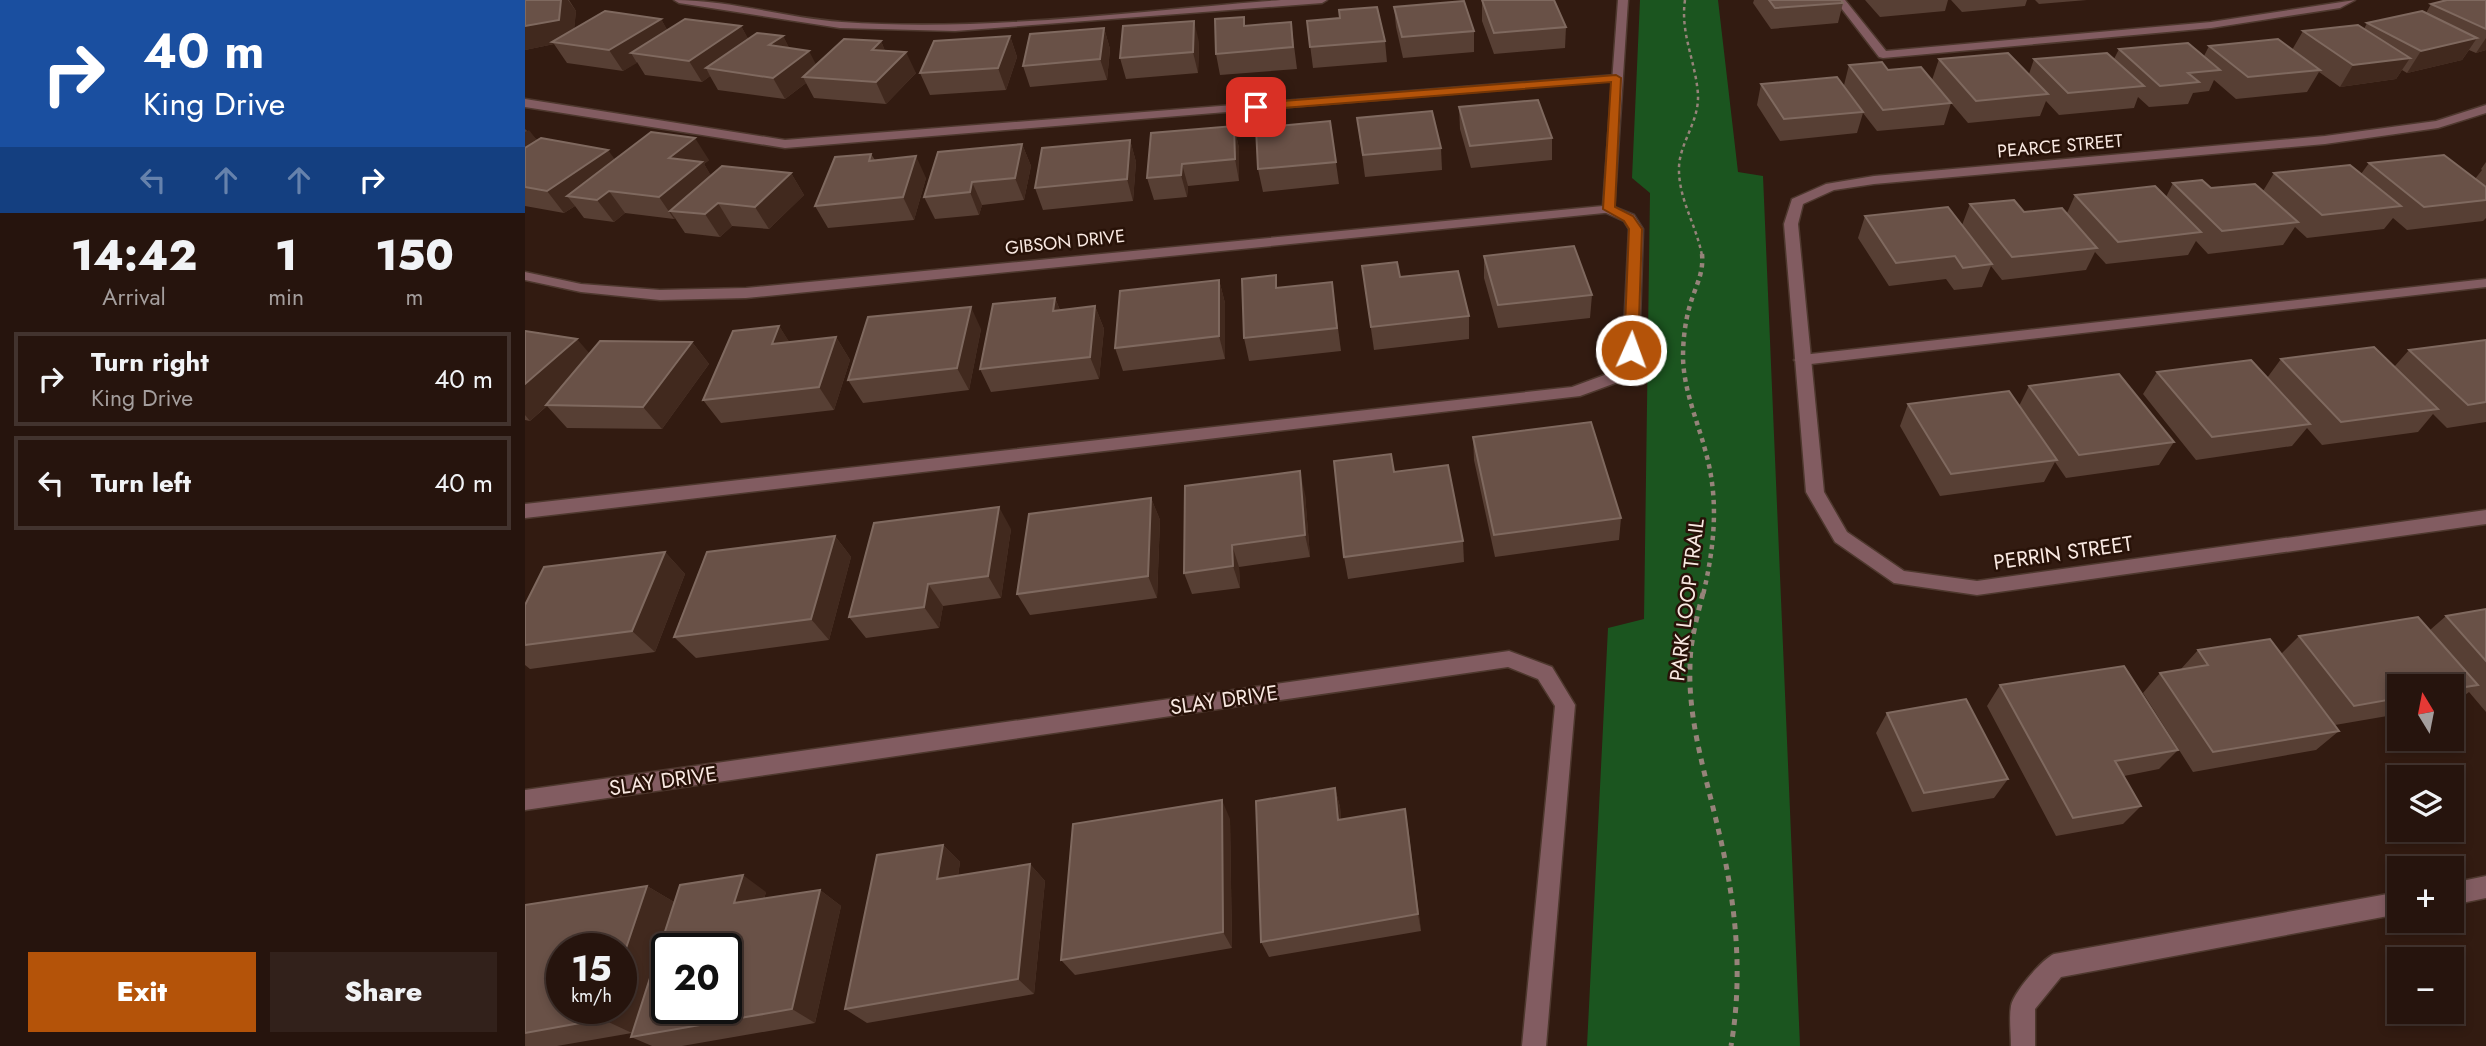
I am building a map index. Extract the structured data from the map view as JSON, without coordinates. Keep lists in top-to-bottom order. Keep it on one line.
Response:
{"streets":{"street":["PEARCE STREET","GIBSON DRIVE","PERRIN STREET","SLAY DRIVE"],"path":["PARK LOOP TRAIL"]},"crossings":[["PEARCE STREET","PERRIN STREET"]],"north":"top","page":{"turn":["40 m","King Drive"],"eta":["14:42","Arrival","1","min","150","m"],"list":[{"name":"Turn right","note":"King Drive","value":"40 m"},{"name":"Turn left","value":"40 m"}],"map_buttons":["+","−"],"speed":"15 km/h","limit":"20","buttons":["Exit","Share"]}}
